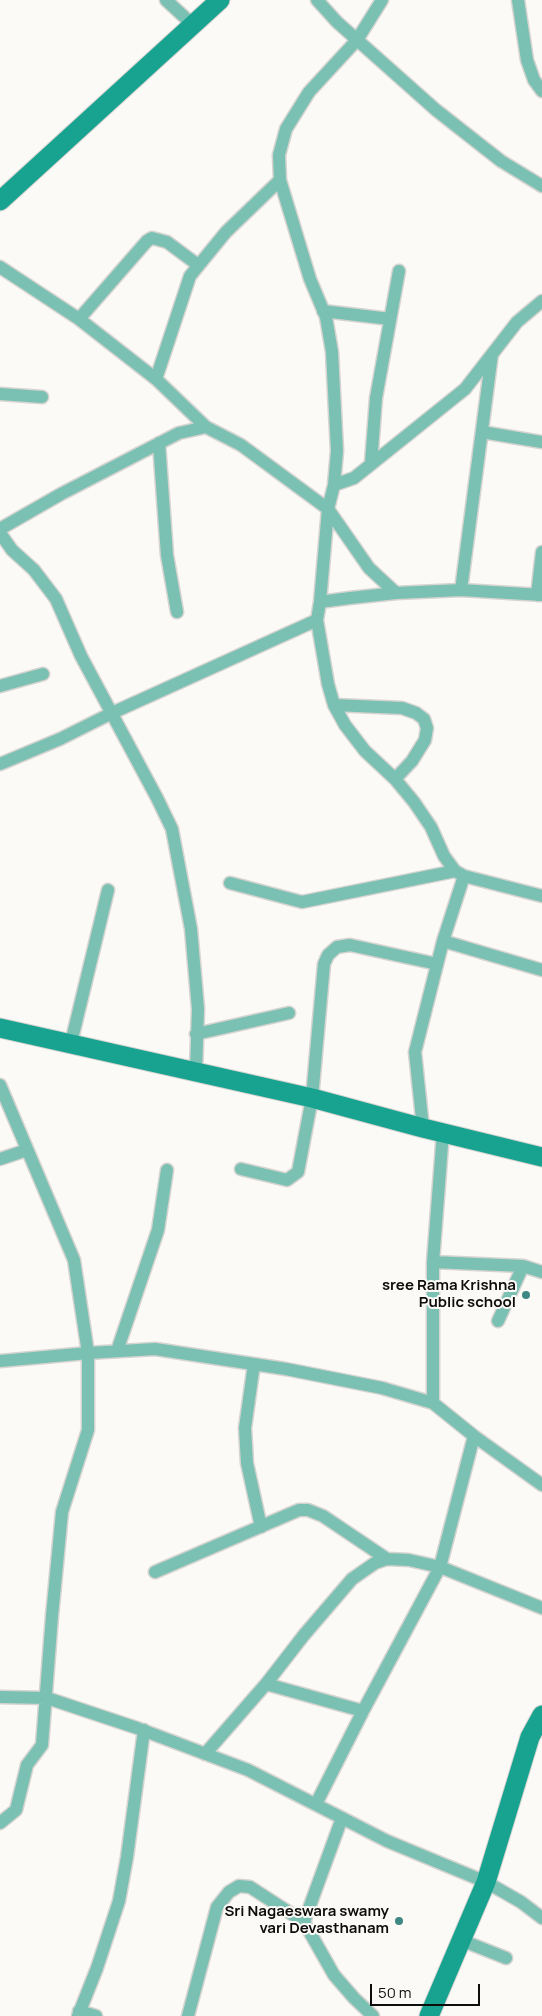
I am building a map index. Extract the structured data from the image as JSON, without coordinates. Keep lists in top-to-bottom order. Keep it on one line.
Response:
{"places":["sree Rama Krishna Public school","Sri Nagaeswara swamy vari Devasthanam"],"scale_bar":"50 m"}
